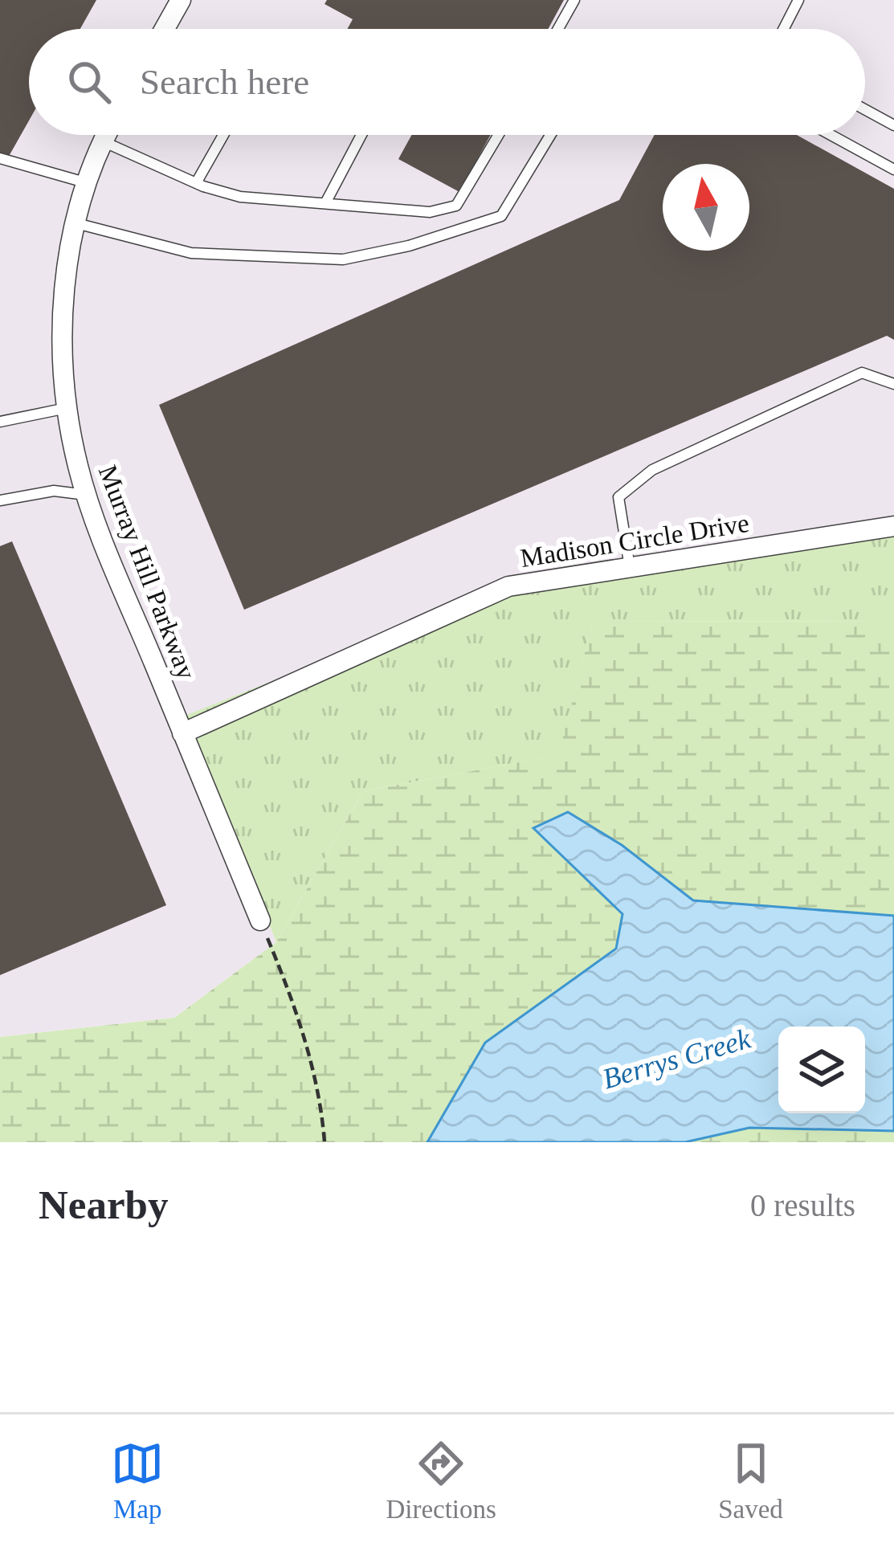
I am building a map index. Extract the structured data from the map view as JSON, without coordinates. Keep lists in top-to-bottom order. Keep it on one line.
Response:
{"streets":{"street":["Madison Circle Drive","Murray Hill Parkway"]},"crossings":[["Madison Circle Drive","Murray Hill Parkway"]],"water":["Berrys Creek"],"north":"top","page":{"search":"Search here","heading":["Nearby","0 results"],"nav":["Map","Directions","Saved"]}}
